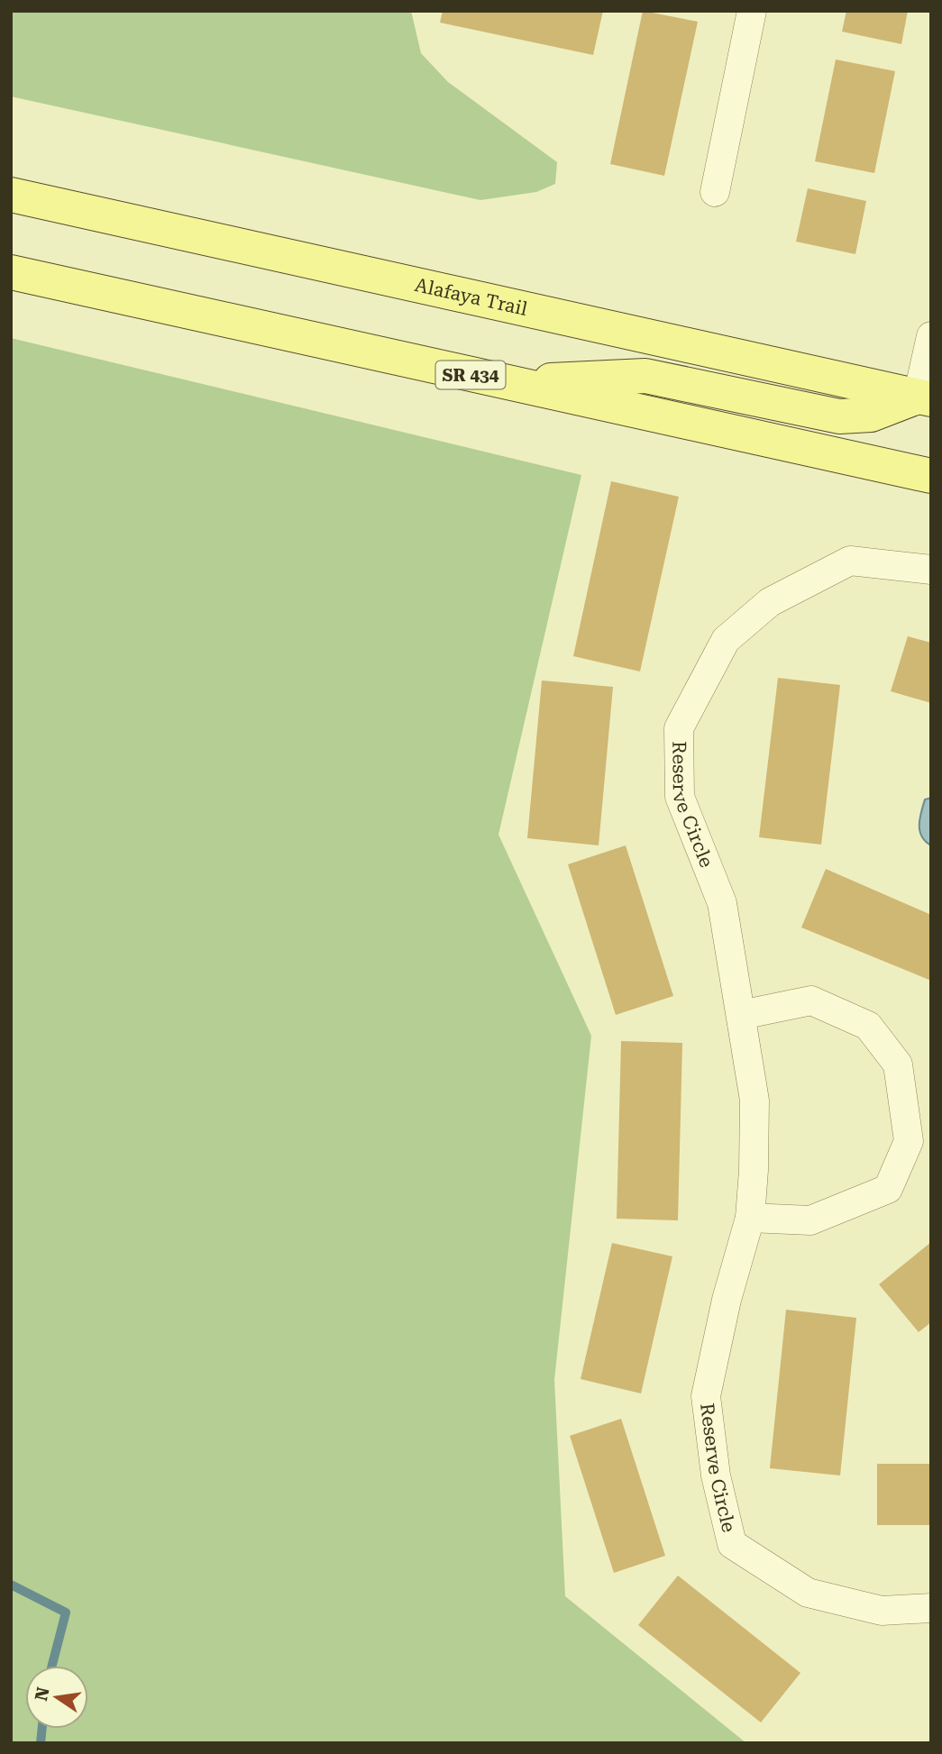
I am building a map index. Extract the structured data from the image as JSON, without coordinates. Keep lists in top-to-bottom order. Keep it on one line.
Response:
{"streets":{"main road":["Alafaya Trail","SR 434"],"street":["Reserve Circle"]},"north":"left"}
